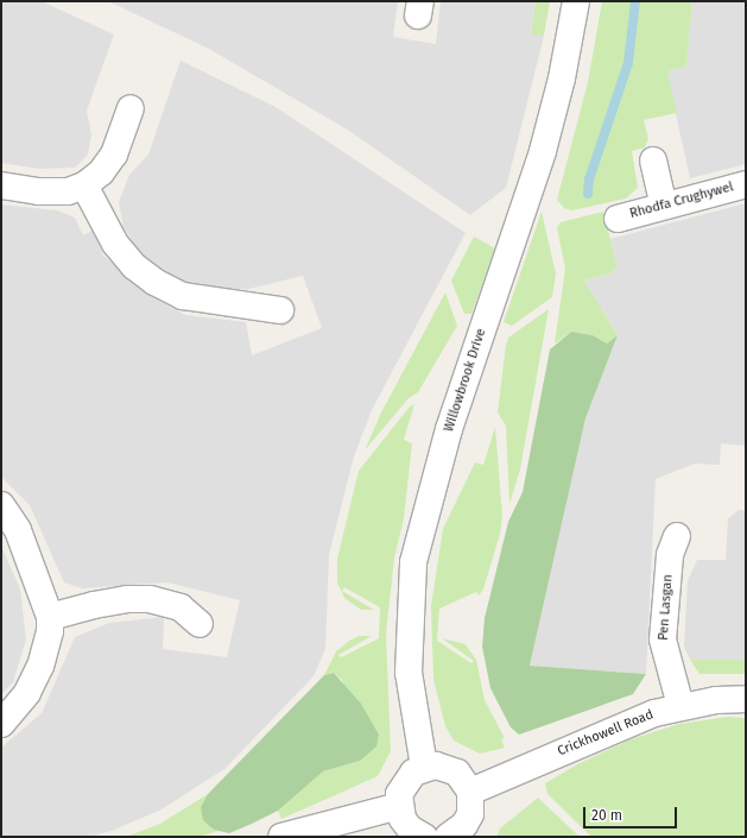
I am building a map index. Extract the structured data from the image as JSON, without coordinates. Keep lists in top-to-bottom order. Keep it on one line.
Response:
{"streets":{"street":["Rhodfa Crughywel","Willowbrook Drive","Pen Lasgan","Crickhowell Road"]},"crossings":[["Pen Lasgan","Crickhowell Road"]],"scale_bar":"20 m"}
